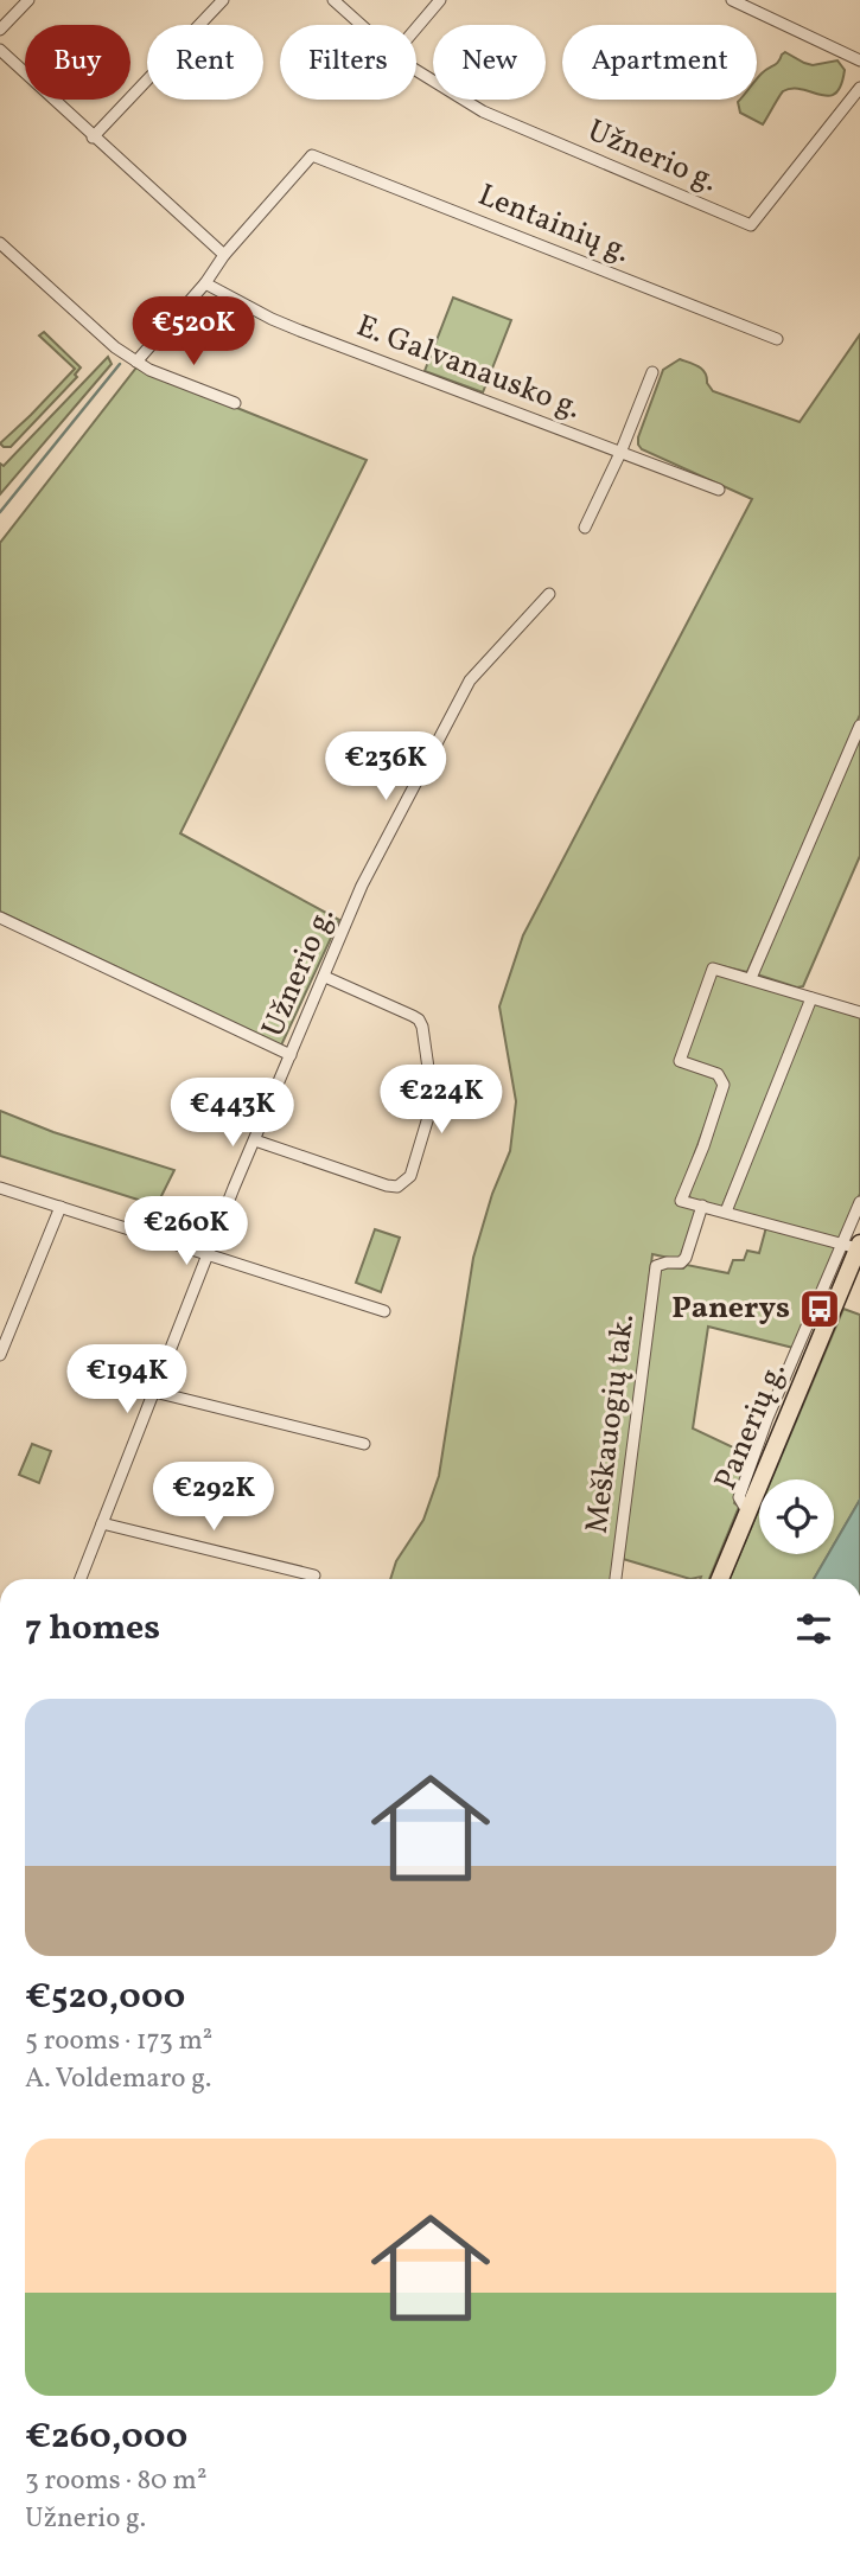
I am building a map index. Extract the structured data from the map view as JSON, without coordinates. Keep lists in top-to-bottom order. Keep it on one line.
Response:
{"streets":{"main road":["Panerių g."],"street":["Užnerio g.","Lentainių g.","E. Galvanausko g.","Meškauogių tak."]},"places":{"bus stop":["Panerys"]},"page":{"chip":["Buy","Rent","Filters","New","Apartment"],"price":["€520K","€236K","€224K","€443K","€260K","€194K","€292K"],"heading":"7 homes","list":[{"name":"€520,000","note":"5 rooms · 173 m² · A. Voldemaro g."},{"name":"€260,000","note":"3 rooms · 80 m² · Užnerio g."}]}}
